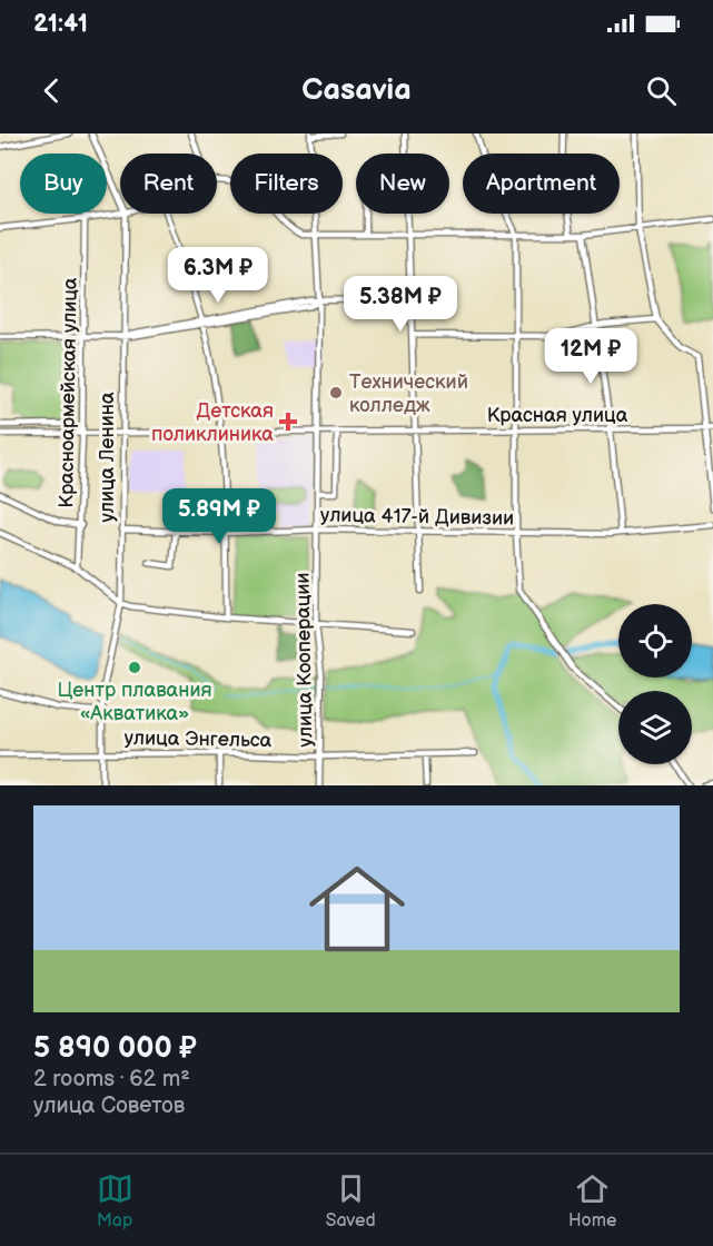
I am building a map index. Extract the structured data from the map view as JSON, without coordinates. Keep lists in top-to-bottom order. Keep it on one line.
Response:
{"streets":{"street":["Красноармейская улица","Красная улица","улица Ленина","улица 417-й Дивизии","улица Кооперации","улица Энгельса"]},"crossings":[["Красноармейская улица","Красная улица"],["Красная улица","улица Ленина"],["Красная улица","улица Кооперации"],["улица Ленина","улица 417-й Дивизии"],["улица Ленина","улица Энгельса"],["улица 417-й Дивизии","улица Кооперации"],["улица Кооперации","улица Энгельса"]],"places":{"other":["Технический колледж","Центр плавания «Акватика»"],"health":["Детская поликлиника"]},"page":{"status":"21:41","header":"Casavia","chip":["Buy","Rent","Filters","New","Apartment"],"price":["6.3M ₽","5.38M ₽","12M ₽","5.89M ₽"],"list":[{"name":"5 890 000 ₽","note":"2 rooms · 62 m² · улица Советов"}],"tabs":["Map","Saved","Home"]}}
